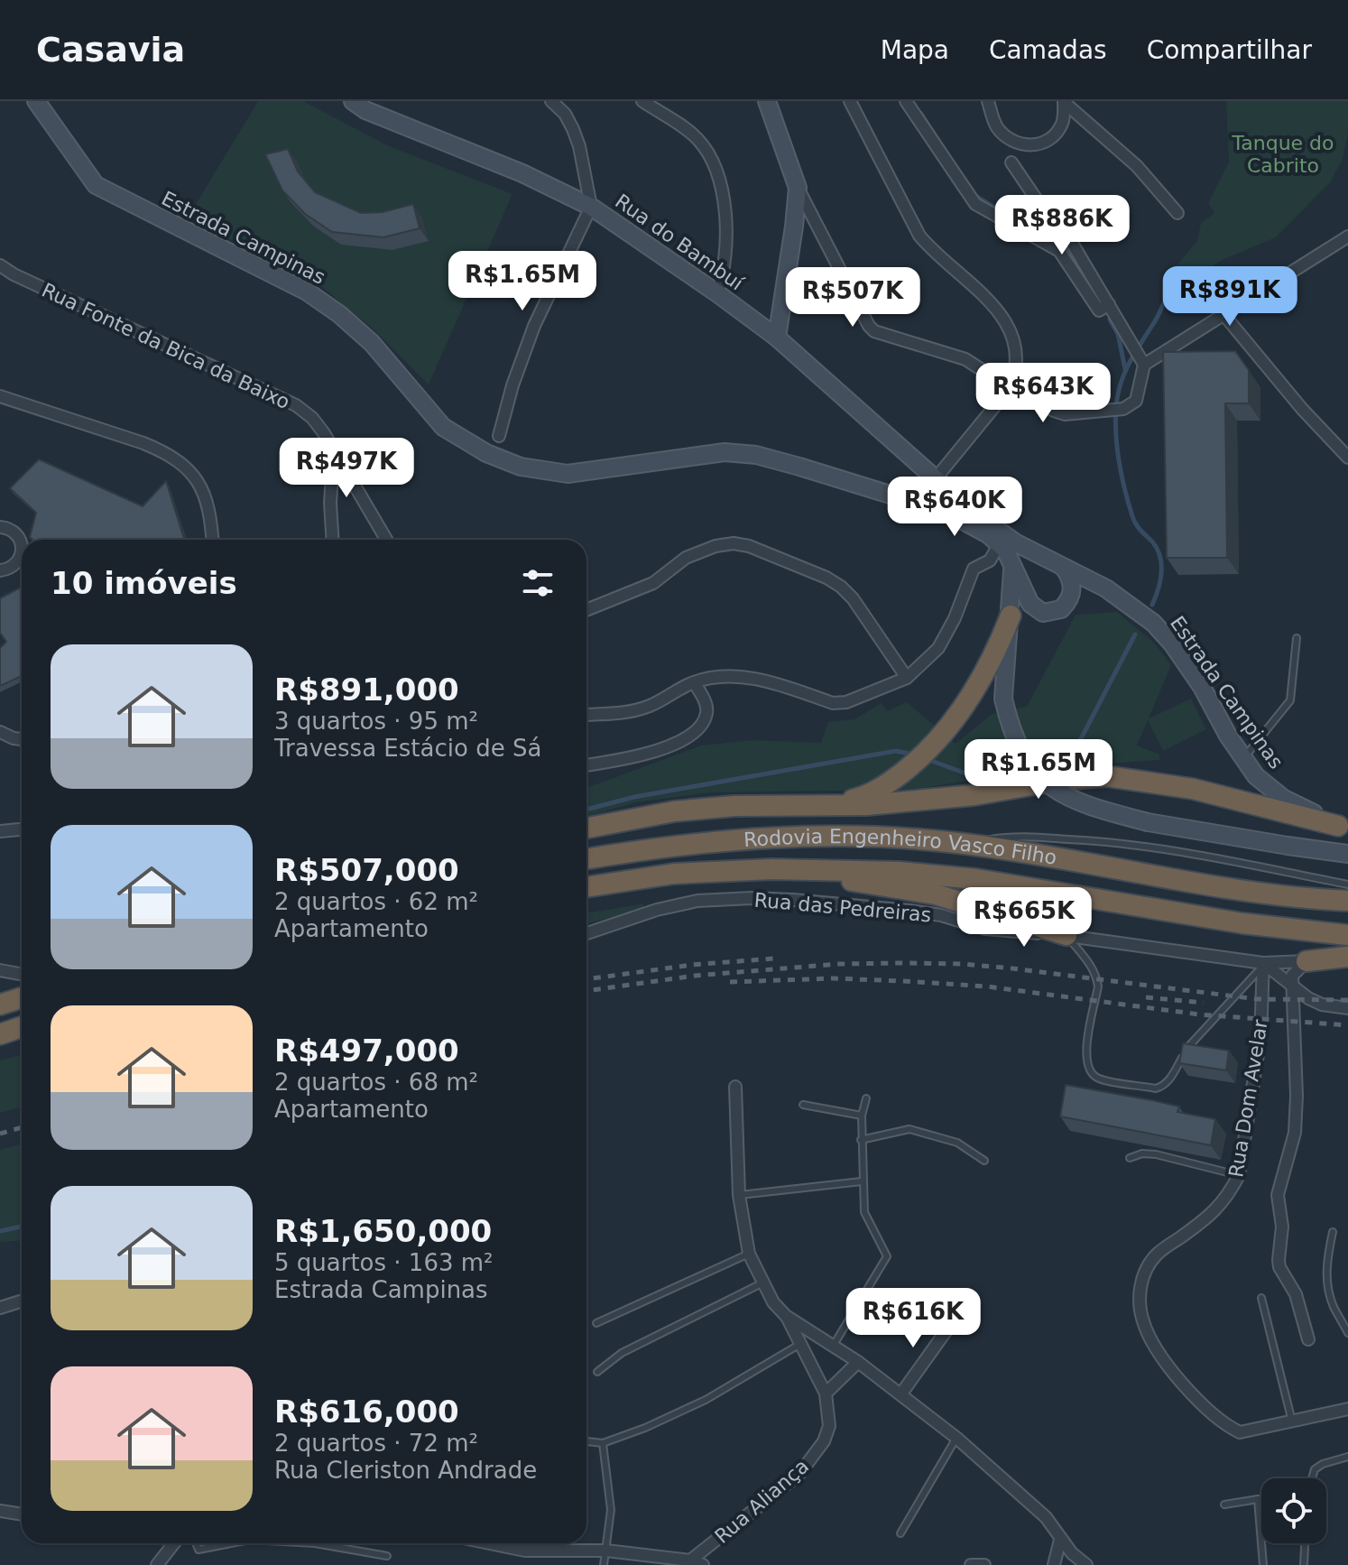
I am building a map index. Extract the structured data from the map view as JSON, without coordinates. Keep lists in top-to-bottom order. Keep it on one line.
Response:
{"streets":{"highway":["Rodovia Engenheiro Vasco Filho"],"main road":["Estrada Campinas","Rua do Bambuí"],"street":["Rua Fonte da Bica da Baixo","Rua das Pedreiras","Rua Dom Avelar","Rua Aliança"]},"crossings":[["Estrada Campinas","Rua do Bambuí"],["Rua das Pedreiras","Rua Dom Avelar"]],"parks":["Tanque do Cabrito"],"page":{"header":"Casavia","nav":["Mapa","Camadas","Compartilhar"],"price":["R$886K","R$1.65M","R$891K","R$507K","R$643K","R$497K","R$640K","R$1.65M","R$665K","R$616K"],"heading":"10 imóveis","list":[{"name":"R$891,000","note":"3 quartos · 95 m² · Travessa Estácio de Sá"},{"name":"R$507,000","note":"2 quartos · 62 m² · Apartamento"},{"name":"R$497,000","note":"2 quartos · 68 m² · Apartamento"},{"name":"R$1,650,000","note":"5 quartos · 163 m² · Estrada Campinas"},{"name":"R$616,000","note":"2 quartos · 72 m² · Rua Cleriston Andrade"}]}}
